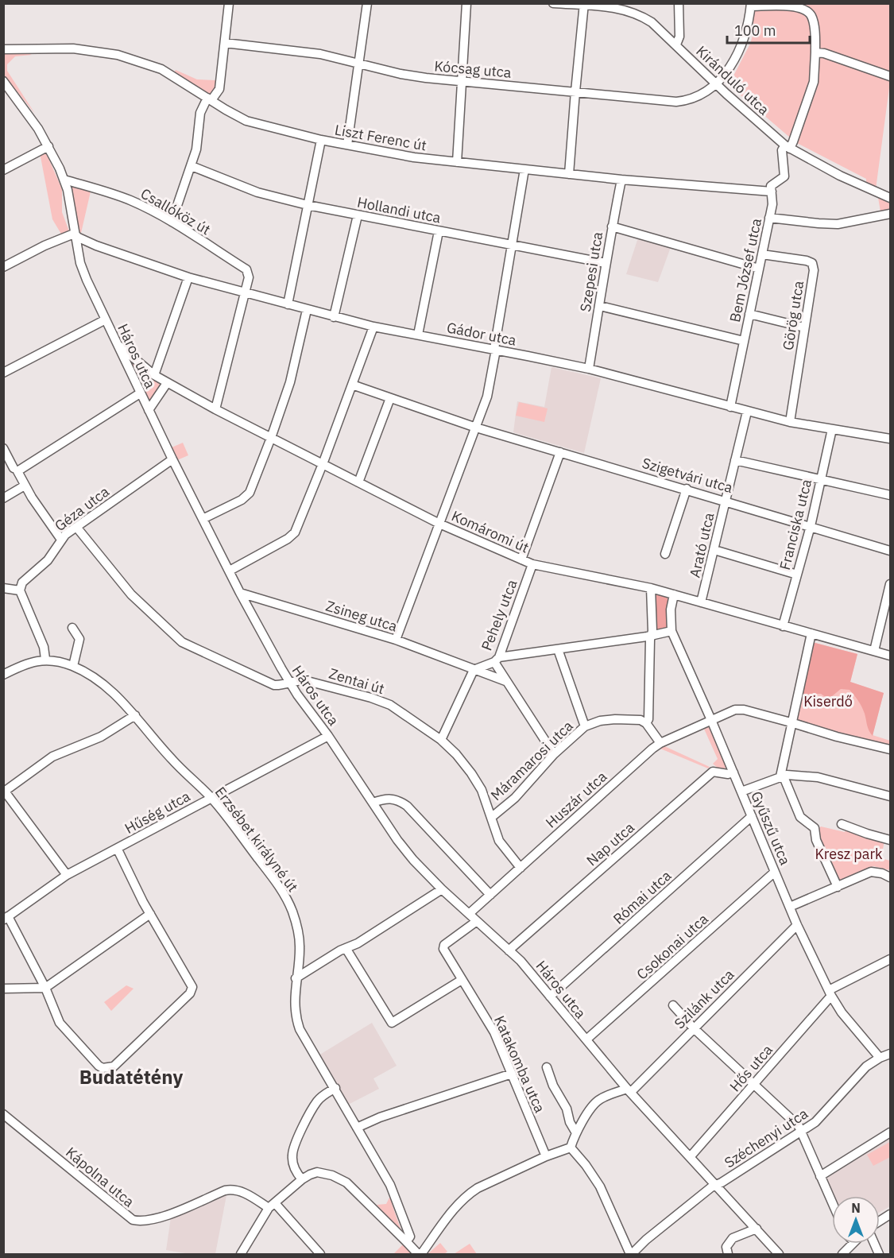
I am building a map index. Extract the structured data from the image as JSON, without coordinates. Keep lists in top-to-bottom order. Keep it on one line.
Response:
{"streets":{"street":["Kócsag utca","Kiránduló utca","Liszt Ferenc út","Hollandi utca","Csallóköz út","Bem József utca","Szepesi utca","Görög utca","Gádor utca","Háros utca","Szigetvári utca","Géza utca","Franciska utca","Komáromi út","Arató utca","Pehely utca","Zsineg utca","Zentai út","Máramarosi utca","Huszár utca","Hűség utca","Gyűszű utca","Erzsébet királyné út","Nap utca","Római utca","Csokonai utca","Szilánk utca","Katakomba utca","Hős utca","Széchenyi utca","Kápolna utca"]},"crossings":[["Kócsag utca","Kiránduló utca"],["Liszt Ferenc út","Bem József utca"],["Liszt Ferenc út","Szepesi utca"],["Hollandi utca","Szepesi utca"],["Csallóköz út","Gádor utca"],["Csallóköz út","Háros utca"],["Bem József utca","Görög utca"],["Bem József utca","Gádor utca"],["Szepesi utca","Gádor utca"],["Görög utca","Gádor utca"],["Gádor utca","Háros utca"],["Gádor utca","Franciska utca"],["Gádor utca","Arató utca"],["Háros utca","Géza utca"],["Háros utca","Komáromi út"],["Háros utca","Zsineg utca"],["Háros utca","Zentai út"],["Háros utca","Huszár utca"],["Háros utca","Hűség utca"],["Háros utca","Nap utca"],["Háros utca","Római utca"],["Háros utca","Csokonai utca"],["Háros utca","Szilánk utca"],["Háros utca","Katakomba utca"],["Háros utca","Hős utca"],["Háros utca","Széchenyi utca"],["Szigetvári utca","Franciska utca"],["Szigetvári utca","Arató utca"],["Géza utca","Zentai út"],["Franciska utca","Komáromi út"],["Komáromi út","Arató utca"],["Komáromi út","Pehely utca"],["Komáromi út","Gyűszű utca"],["Pehely utca","Zsineg utca"],["Zentai út","Máramarosi utca"],["Zentai út","Huszár utca"],["Huszár utca","Gyűszű utca"],["Hűség utca","Erzsébet királyné út"],["Gyűszű utca","Nap utca"],["Gyűszű utca","Római utca"],["Gyűszű utca","Csokonai utca"],["Gyűszű utca","Szilánk utca"],["Gyűszű utca","Hős utca"],["Gyűszű utca","Széchenyi utca"]],"districts":["Budatétény"],"parks":["Kiserdő","Kresz park"],"scale_bar":"100 m","north":"top"}
